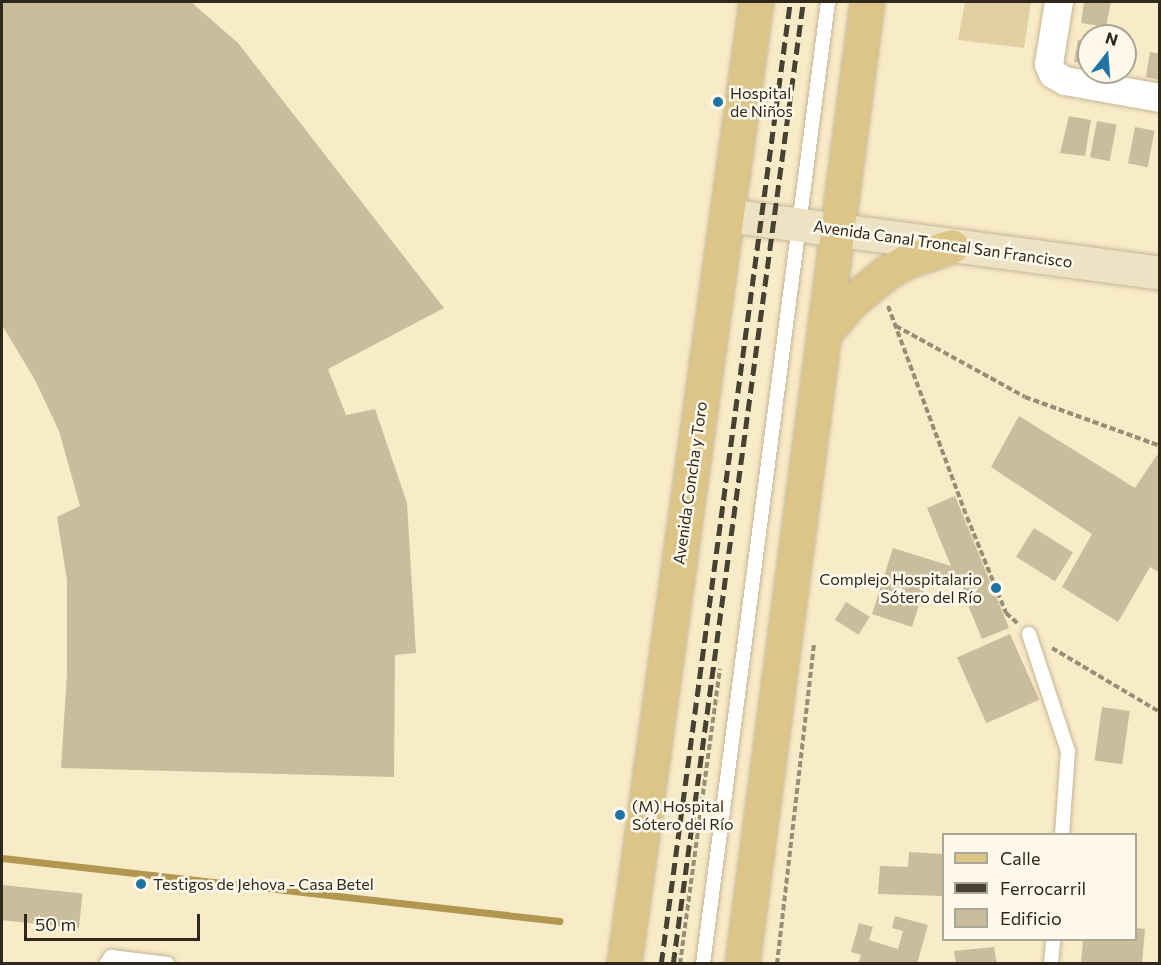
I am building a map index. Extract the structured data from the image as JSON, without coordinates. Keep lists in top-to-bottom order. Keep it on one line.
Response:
{"streets":{"main road":["Avenida Canal Troncal San Francisco","Avenida Concha y Toro"]},"crossings":[["Avenida Canal Troncal San Francisco","Avenida Concha y Toro"]],"places":["Hospital de Niños","Complejo Hospitalario Sótero del Río","(M) Hospital Sótero del Río","Testigos de Jehova - Casa Betel"],"legend":["Calle","Ferrocarril","Edificio"],"scale_bar":"50 m","north":"top"}
